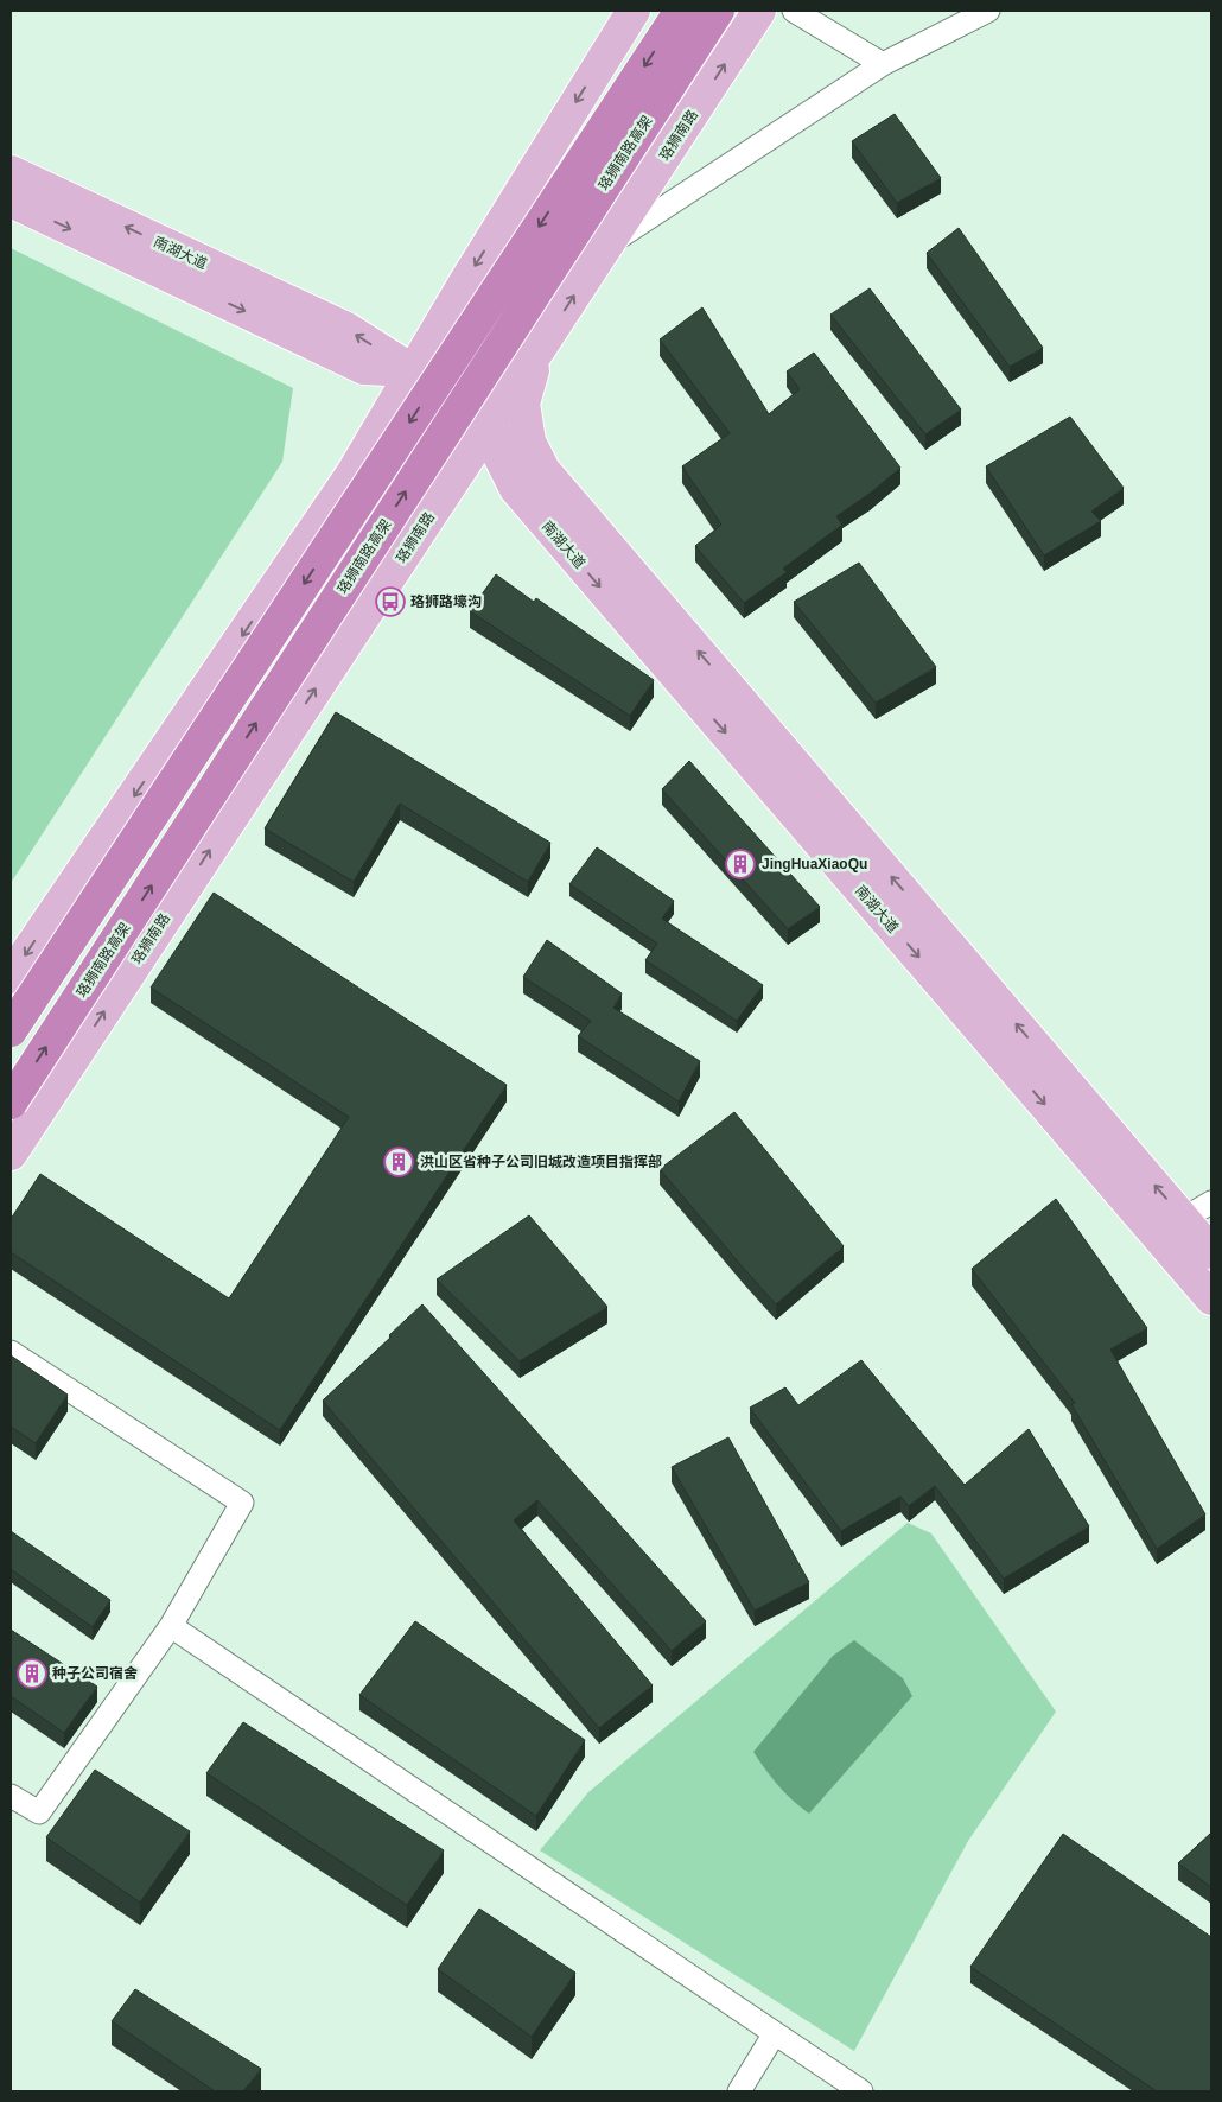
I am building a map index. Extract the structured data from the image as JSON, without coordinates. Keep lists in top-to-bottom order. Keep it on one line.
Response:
{"streets":{"highway":["珞狮南路高架"],"main road":["珞狮南路","南湖大道"]},"crossings":[["珞狮南路","南湖大道"]],"places":{"bus stop":["珞狮路壕沟"],"building":["JingHuaXiaoQu","洪山区省种子公司旧城改造项目指挥部","种子公司宿舍"]}}
